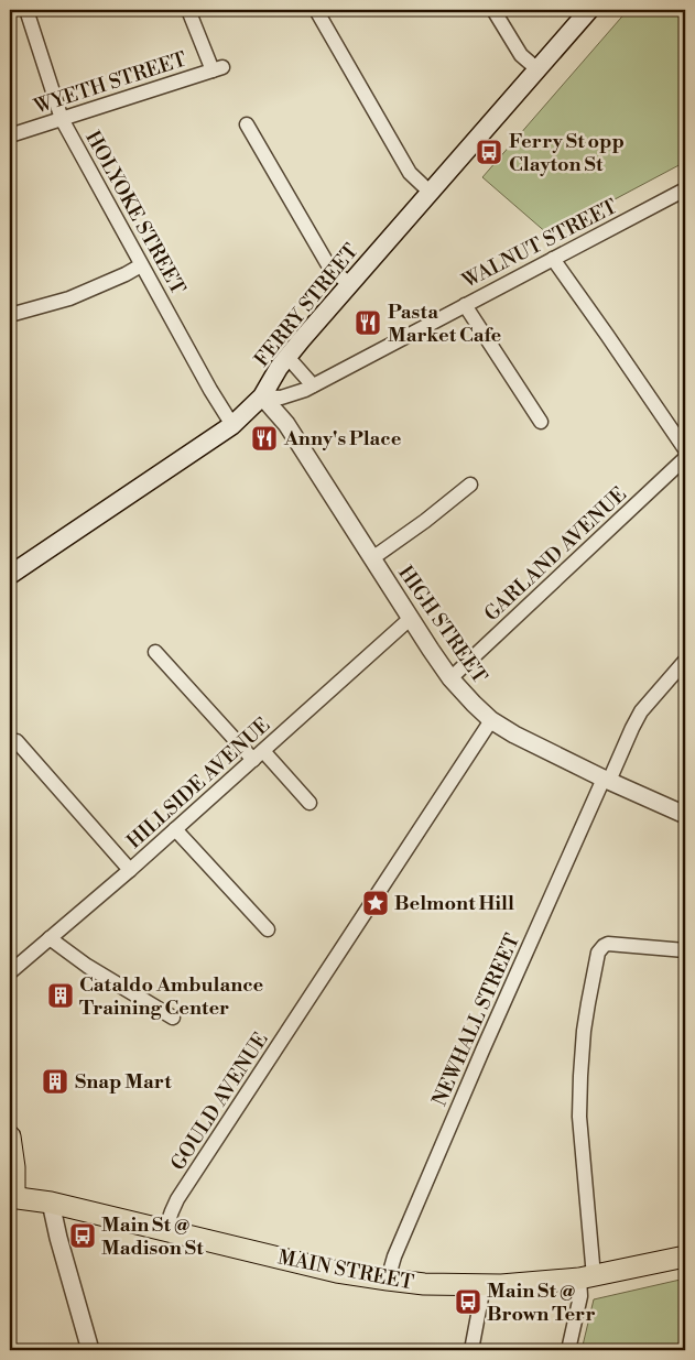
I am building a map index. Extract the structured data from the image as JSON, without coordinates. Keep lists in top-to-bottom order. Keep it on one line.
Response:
{"streets":{"main road":["FERRY STREET","MAIN STREET"],"street":["WYETH STREET","HOLYOKE STREET","WALNUT STREET","GARLAND AVENUE","HIGH STREET","HILLSIDE AVENUE","NEWHALL STREET","GOULD AVENUE"]},"crossings":[["WYETH STREET","HOLYOKE STREET"],["HOLYOKE STREET","FERRY STREET"],["WALNUT STREET","FERRY STREET"],["WALNUT STREET","HIGH STREET"],["FERRY STREET","HIGH STREET"],["GARLAND AVENUE","HIGH STREET"],["HIGH STREET","HILLSIDE AVENUE"],["HIGH STREET","NEWHALL STREET"],["HIGH STREET","GOULD AVENUE"],["NEWHALL STREET","MAIN STREET"],["GOULD AVENUE","MAIN STREET"]],"places":{"bus stop":["Ferry St opp Clayton St","Main St @ Madison St","Main St @ Brown Terr"],"restaurant":["Pasta Market Cafe","Anny's Place"],"place":["Belmont Hill"],"building":["Cataldo Ambulance Training Center","Snap Mart"]}}
